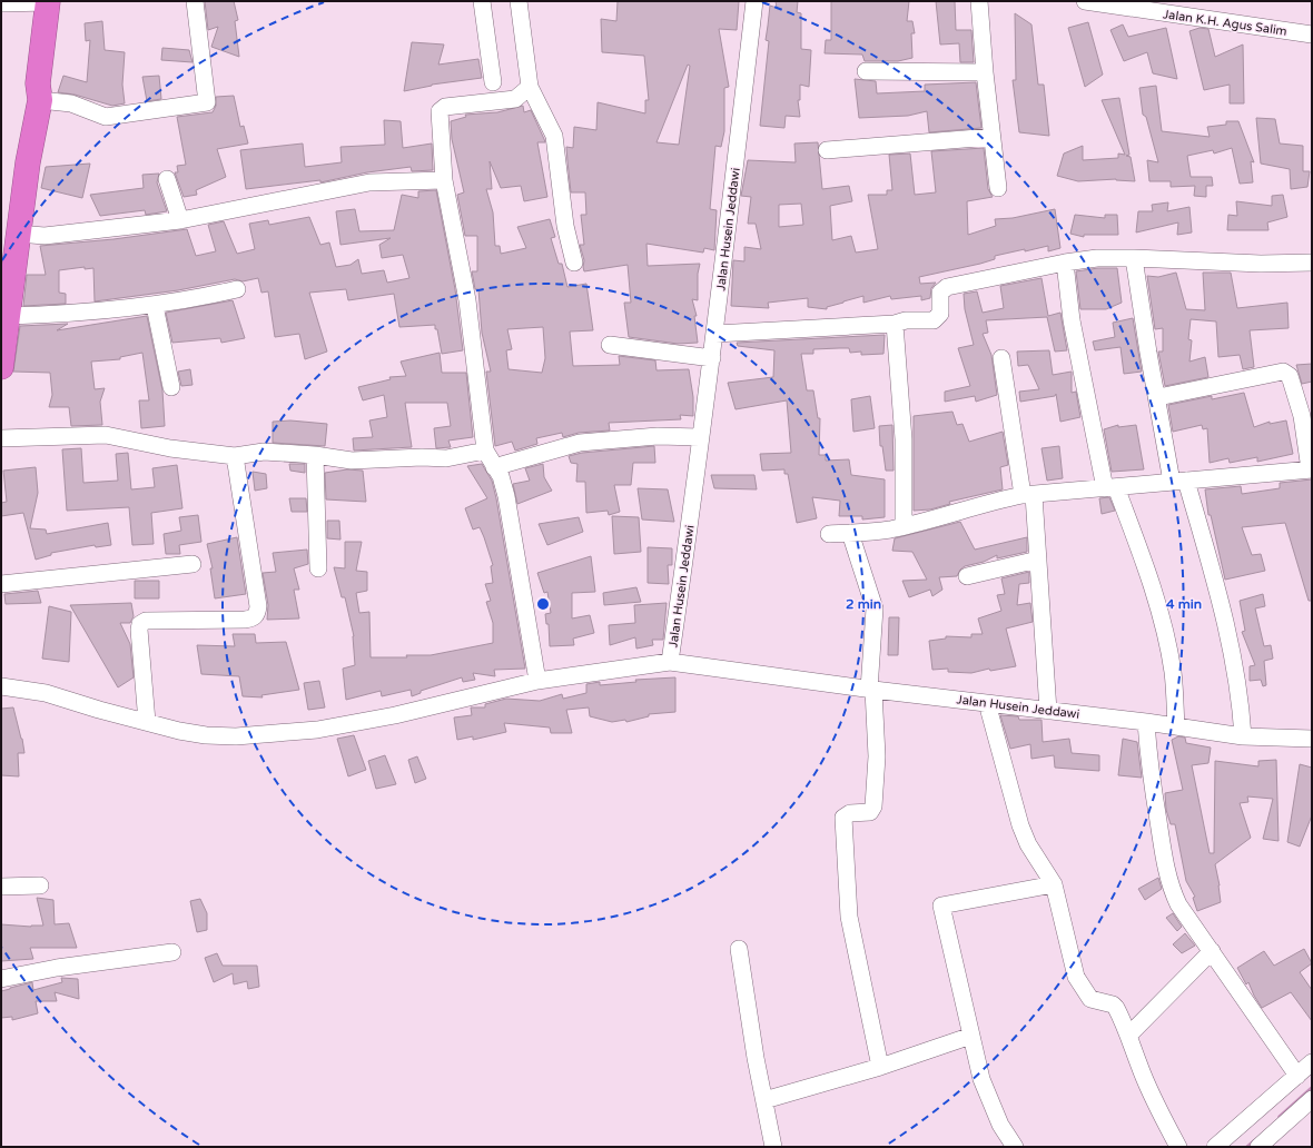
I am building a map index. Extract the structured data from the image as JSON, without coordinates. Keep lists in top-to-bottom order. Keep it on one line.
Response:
{"streets":{"street":["Jalan K.H. Agus Salim","Jalan Husein Jeddawi"]},"rings":["2 min","4 min"]}
